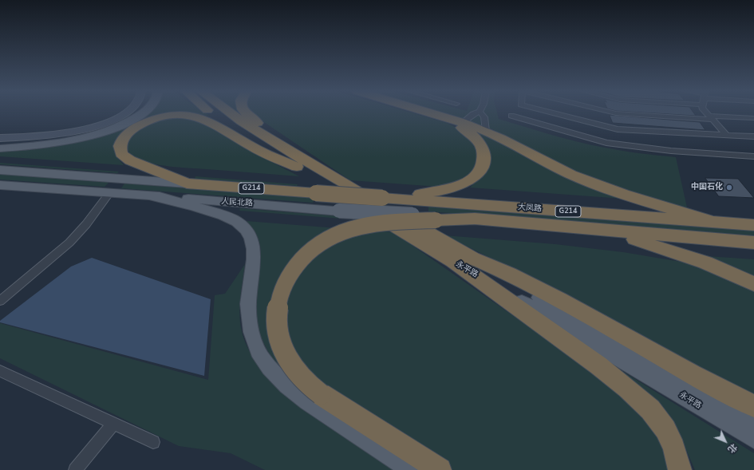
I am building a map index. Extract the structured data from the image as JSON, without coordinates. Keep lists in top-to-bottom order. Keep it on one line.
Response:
{"streets":{"highway":["G214","人民北路","大凤路","永平路"]},"crossings":[["人民北路","大凤路"]],"places":["中国石化"],"north":"bottom right"}
